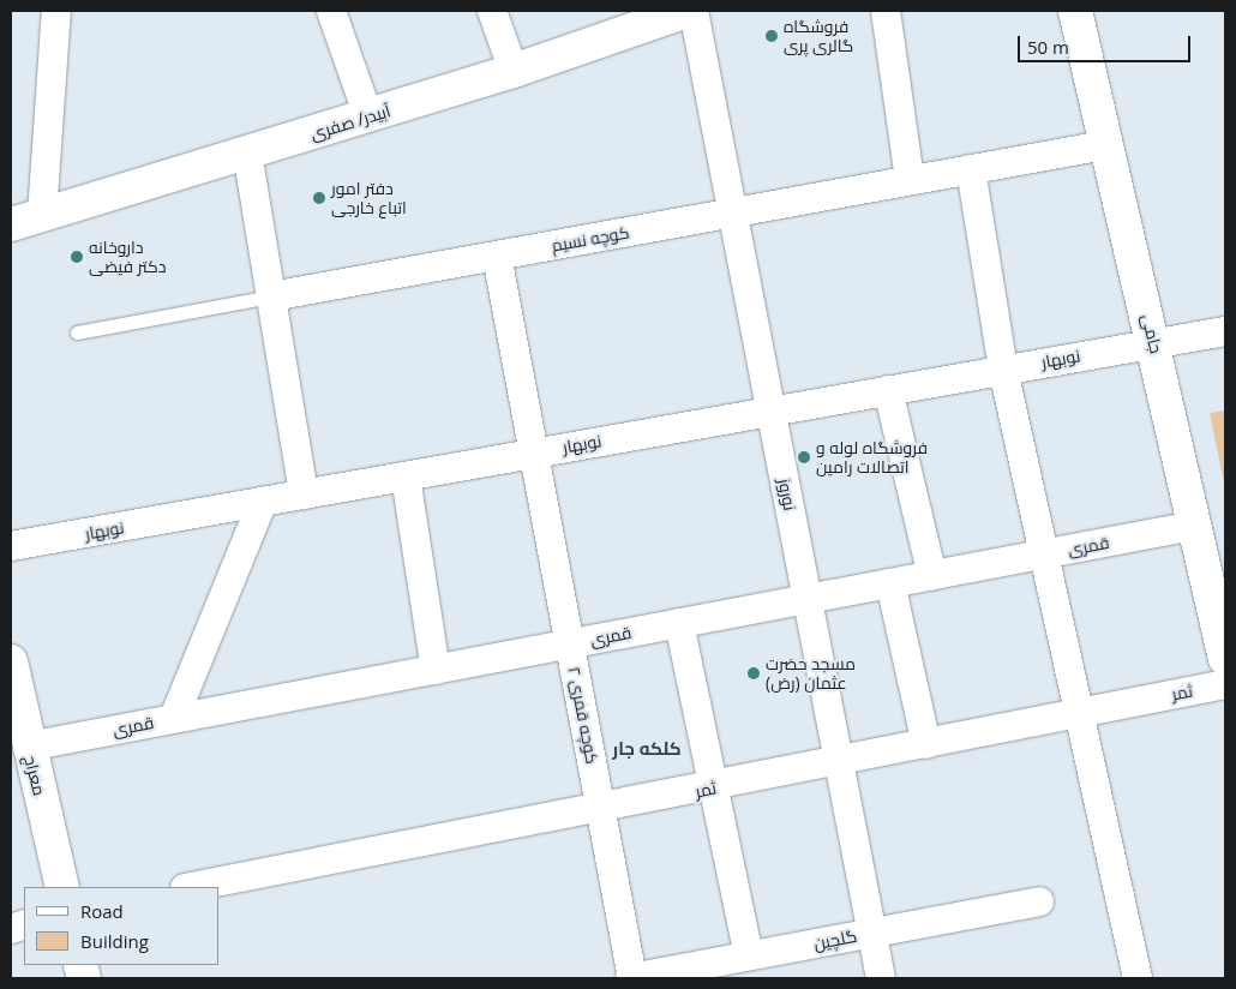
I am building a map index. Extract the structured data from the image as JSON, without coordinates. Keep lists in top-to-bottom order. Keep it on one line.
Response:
{"streets":{"street":["آبیدر/ صفری","کوچه نسیم","جامی","نوبهار","نوروز","قمری","ثمر","کوچه قمری ۲","معراج","گلچین"]},"crossings":[["کوچه نسیم","جامی"],["کوچه نسیم","نوروز"],["کوچه نسیم","کوچه قمری ۲"],["جامی","نوبهار"],["جامی","قمری"],["نوبهار","نوروز"],["نوبهار","کوچه قمری ۲"],["نوروز","قمری"],["نوروز","ثمر"],["نوروز","گلچین"],["قمری","کوچه قمری ۲"],["قمری","معراج"],["ثمر","کوچه قمری ۲"],["کوچه قمری ۲","گلچین"]],"districts":["کلکه جار"],"places":["فروشگاه گالری پری","دفتر امور اتباع خارجی","داروخانه دکتر فیضی","فروشگاه لوله و اتصالات رامین","مسجد حضرت عثمان (رض)"],"legend":["Road","Building"],"scale_bar":"50 m"}
